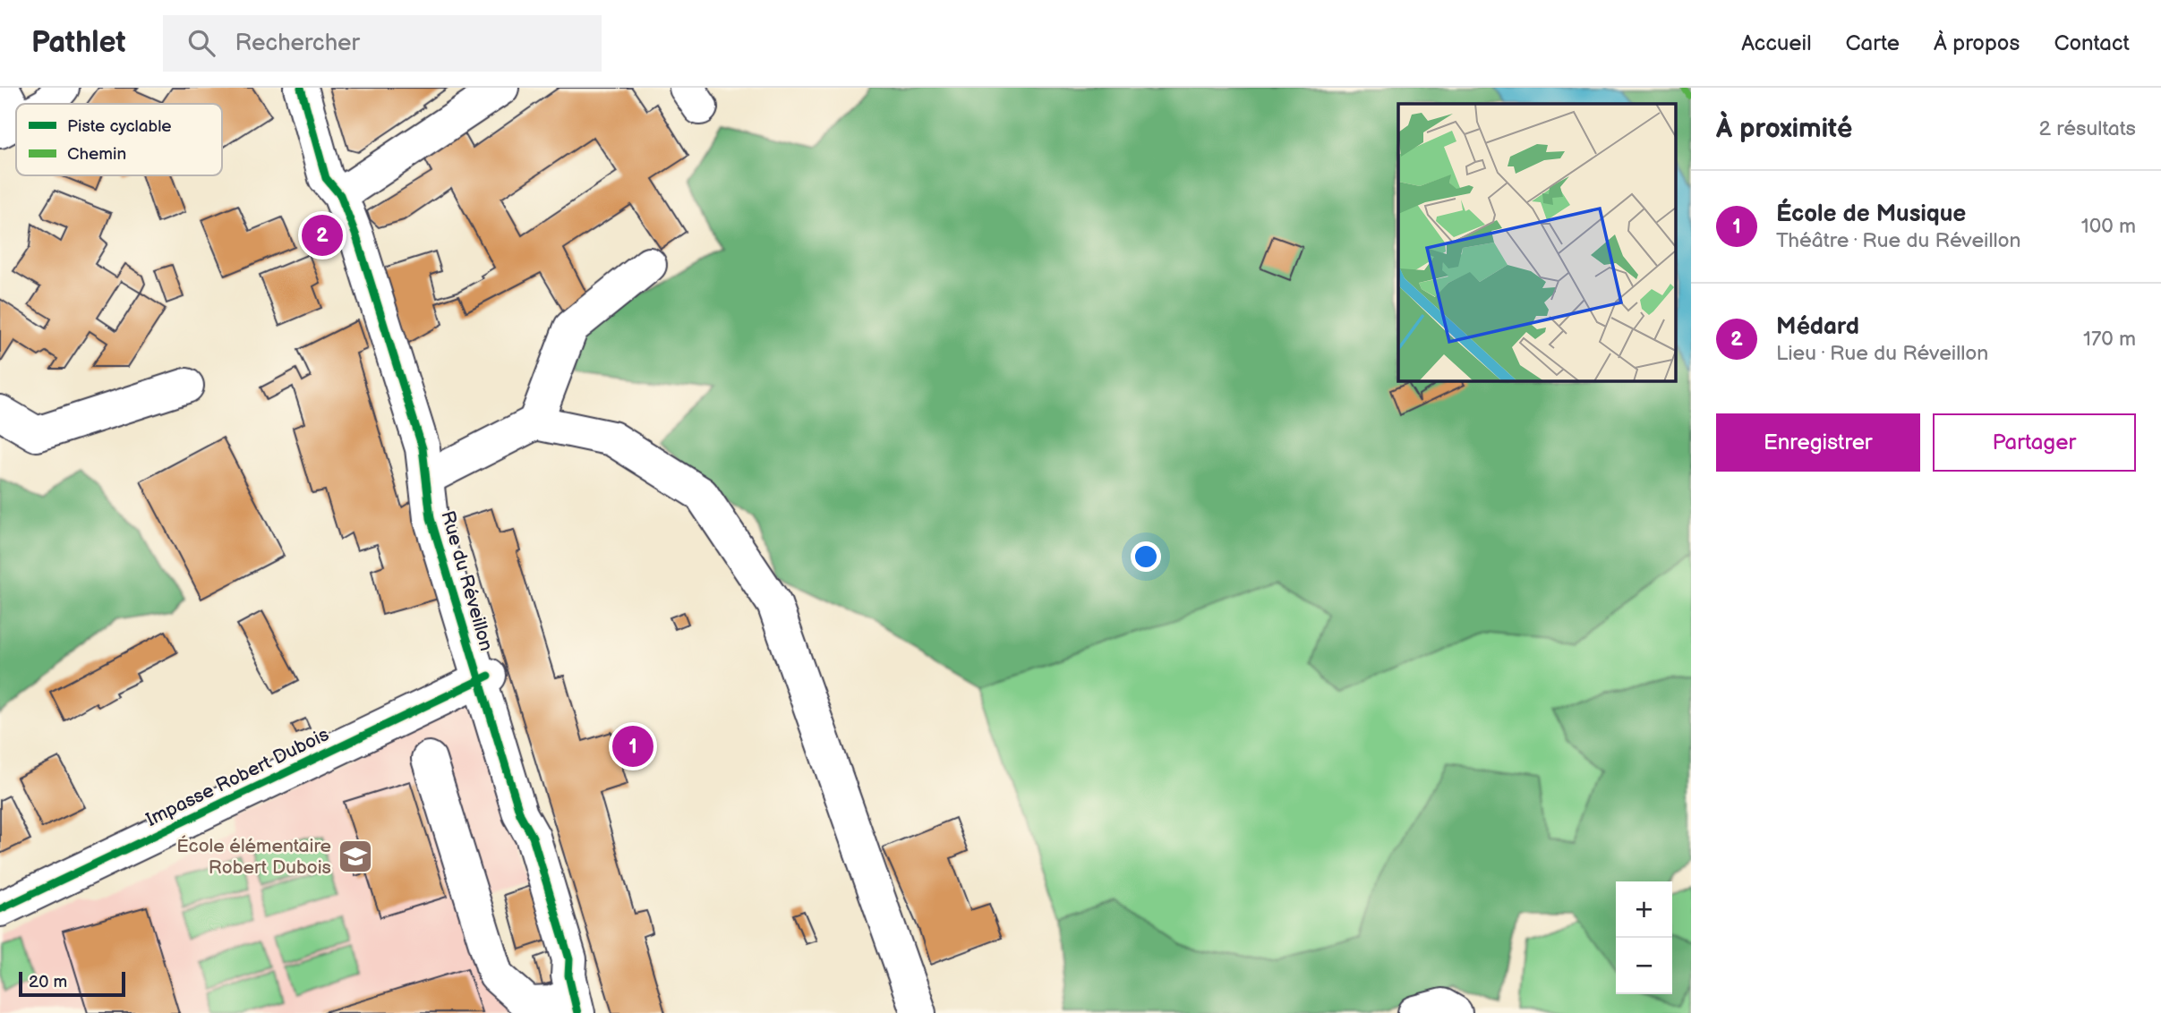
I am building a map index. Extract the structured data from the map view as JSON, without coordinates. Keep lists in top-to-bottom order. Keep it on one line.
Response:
{"streets":{"street":["Rue du Réveillon","Impasse Robert Dubois"]},"crossings":[["Rue du Réveillon","Impasse Robert Dubois"]],"places":{"school or university":["École élémentaire Robert Dubois"]},"legend":["Piste cyclable","Chemin"],"scale_bar":"20 m","page":{"header":"Pathlet","search":"Rechercher","nav":["Accueil","Carte","À propos","Contact"],"heading":["À proximité","2 résultats"],"list":[{"mark":"1","name":"École de Musique","note":"Théâtre · Rue du Réveillon","value":"100 m"},{"mark":"2","name":"Médard","note":"Lieu · Rue du Réveillon","value":"170 m"}],"pins":["2","1"],"buttons":["Enregistrer","Partager"],"map_buttons":["+","−"],"scale":"20 m"}}
